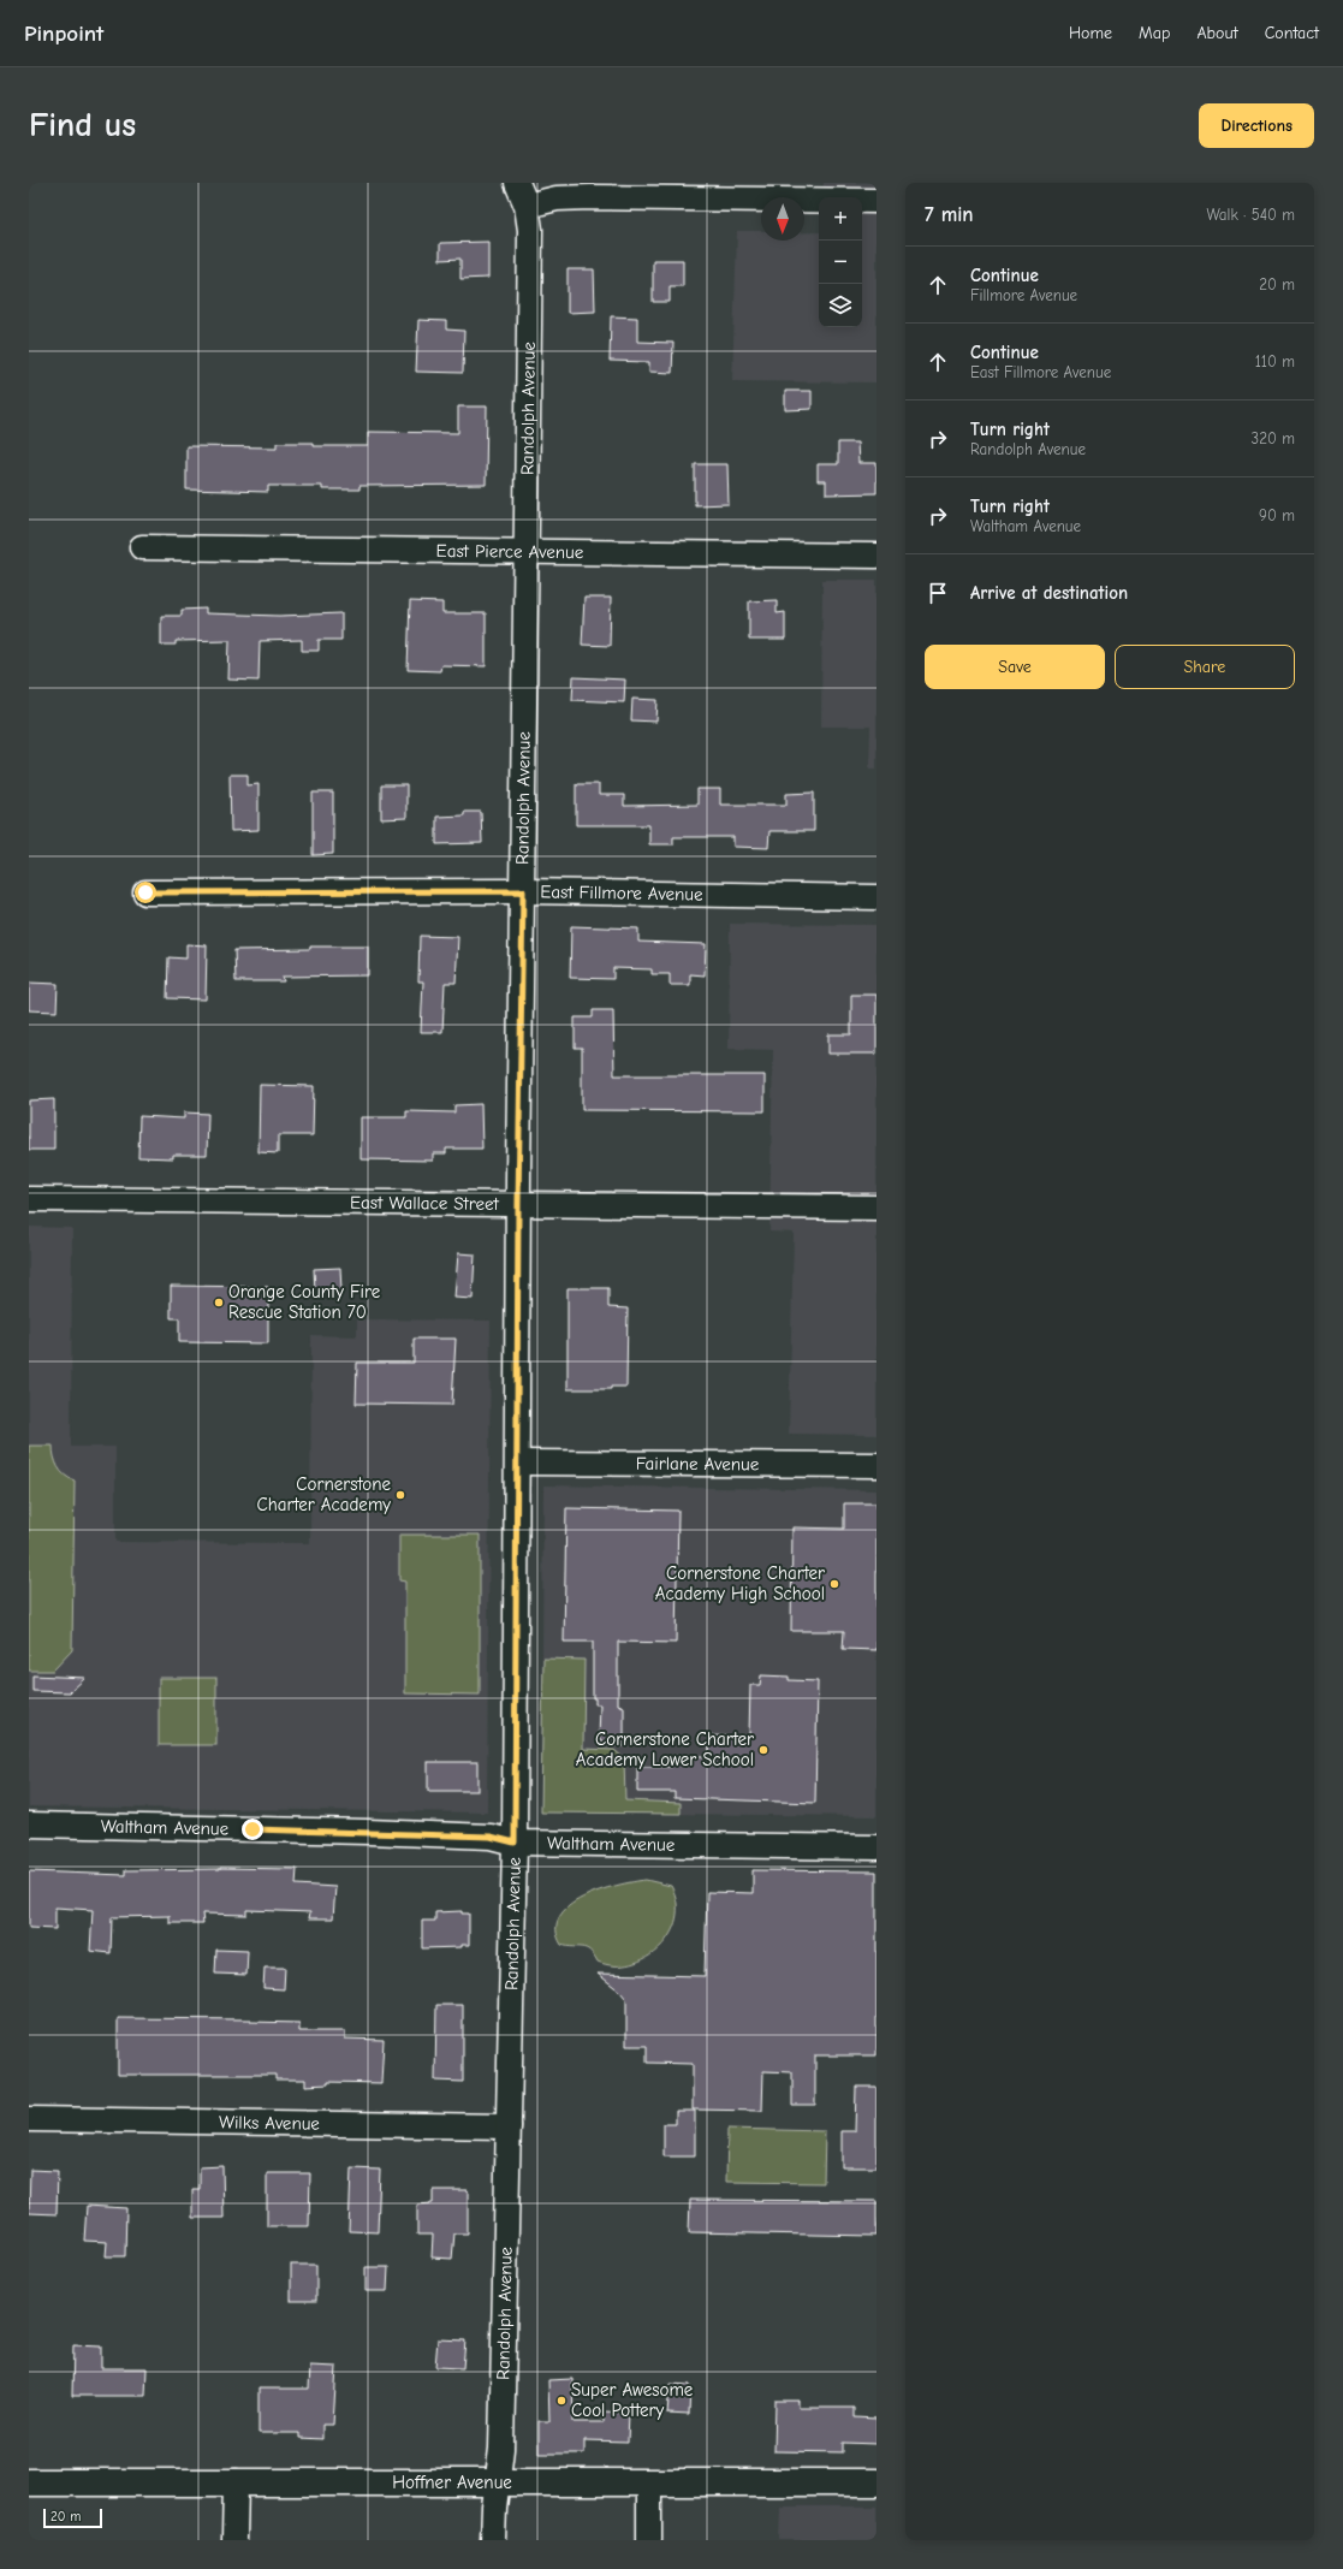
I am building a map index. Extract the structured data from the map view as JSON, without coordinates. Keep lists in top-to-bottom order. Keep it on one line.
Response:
{"streets":{"main road":["Hoffner Avenue"],"street":["Randolph Avenue","East Pierce Avenue","East Fillmore Avenue","East Wallace Street","Fairlane Avenue","Waltham Avenue","Wilks Avenue"]},"crossings":[["Randolph Avenue","East Pierce Avenue"],["Randolph Avenue","East Fillmore Avenue"],["Randolph Avenue","East Wallace Street"],["Randolph Avenue","Fairlane Avenue"],["Randolph Avenue","Waltham Avenue"],["Randolph Avenue","Wilks Avenue"],["Randolph Avenue","Hoffner Avenue"]],"places":["Orange County Fire Rescue Station 70","Cornerstone Charter Academy","Cornerstone Charter Academy High School","Cornerstone Charter Academy Lower School","Super Awesome Cool Pottery"],"scale_bar":"20 m","north":"bottom","page":{"header":"Pinpoint","nav":["Home","Map","About","Contact"],"buttons":["Directions",["Save","Share"]],"title":"Find us","heading":["7 min","Walk · 540 m"],"map_buttons":["+","−"],"list":[["Continue","Fillmore Avenue","20 m"],["Continue","East Fillmore Avenue","110 m"],["Turn right","Randolph Avenue","320 m"],["Turn right","Waltham Avenue","90 m"],"Arrive at destination"],"scale":"20 m"}}
